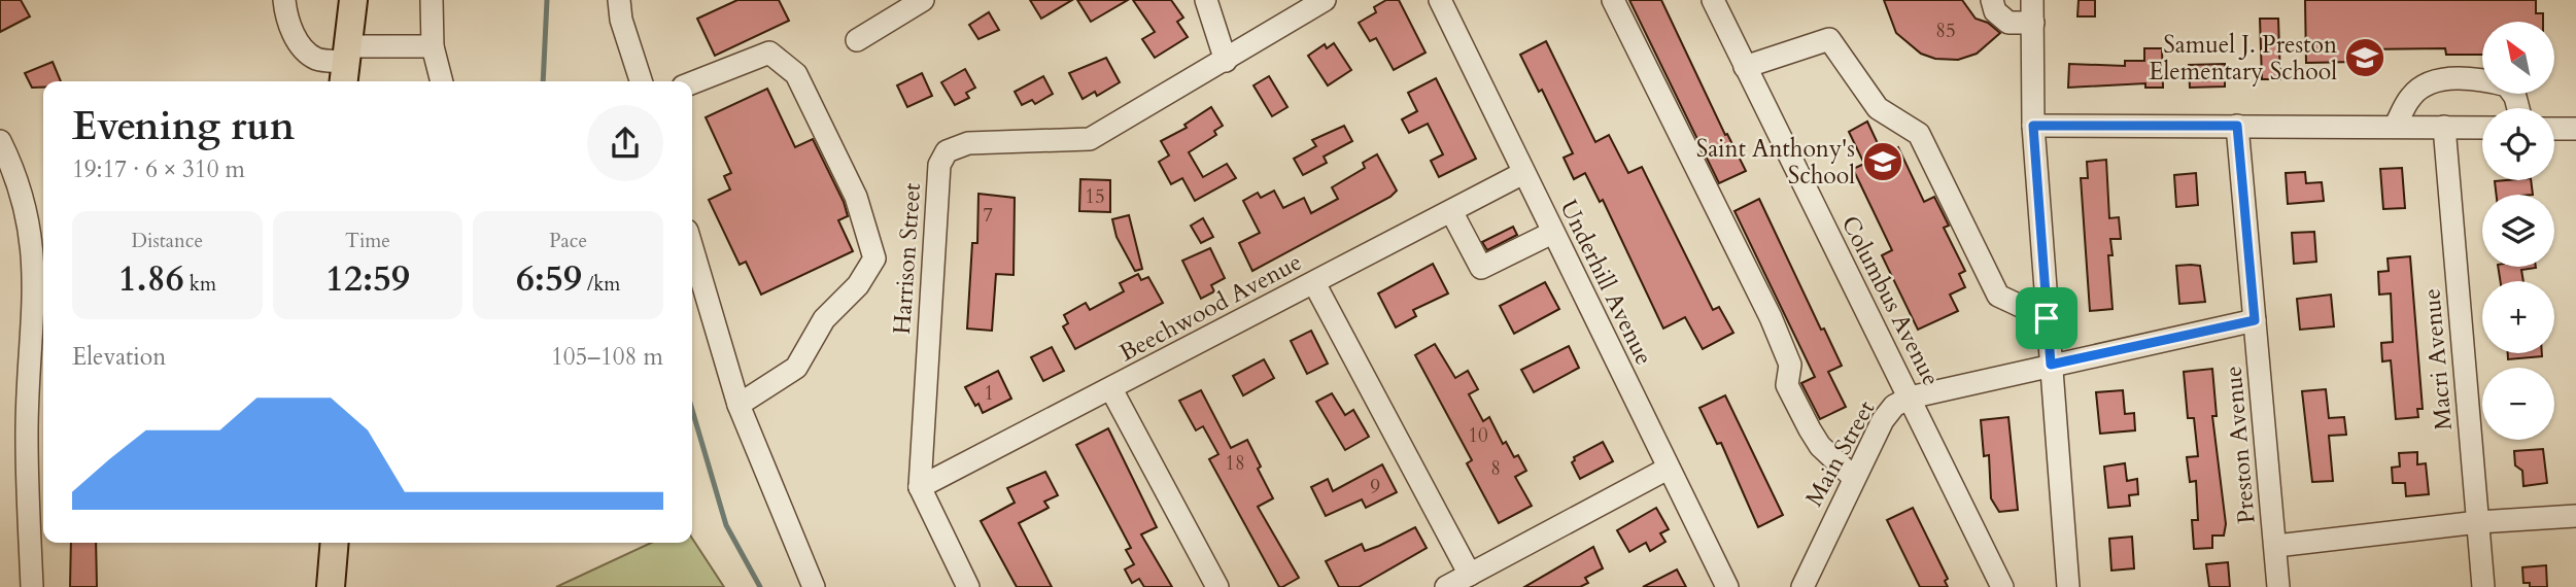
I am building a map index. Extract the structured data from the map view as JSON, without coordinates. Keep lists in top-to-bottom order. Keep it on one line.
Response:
{"streets":{"street":["Harrison Street","Underhill Avenue","Columbus Avenue","Beechwood Avenue","Macri Avenue","Preston Avenue","Main Street"]},"crossings":[["Harrison Street","Beechwood Avenue"],["Underhill Avenue","Beechwood Avenue"],["Columbus Avenue","Main Street"],["Preston Avenue","Main Street"]],"places":{"school or university":["Samuel J. Preston Elementary School","Saint Anthony's School"]},"house_numbers":["85","15","7","1","10","18","8","9"],"north":"top left","page":{"map_buttons":["+","−"],"heading":["Evening run","19:17 · 6 × 310 m"],"stats":[["Distance","1.86 km"],["Time","12:59"],["Pace","6:59 /km"]],"chart":["Elevation","105–108 m"]}}
